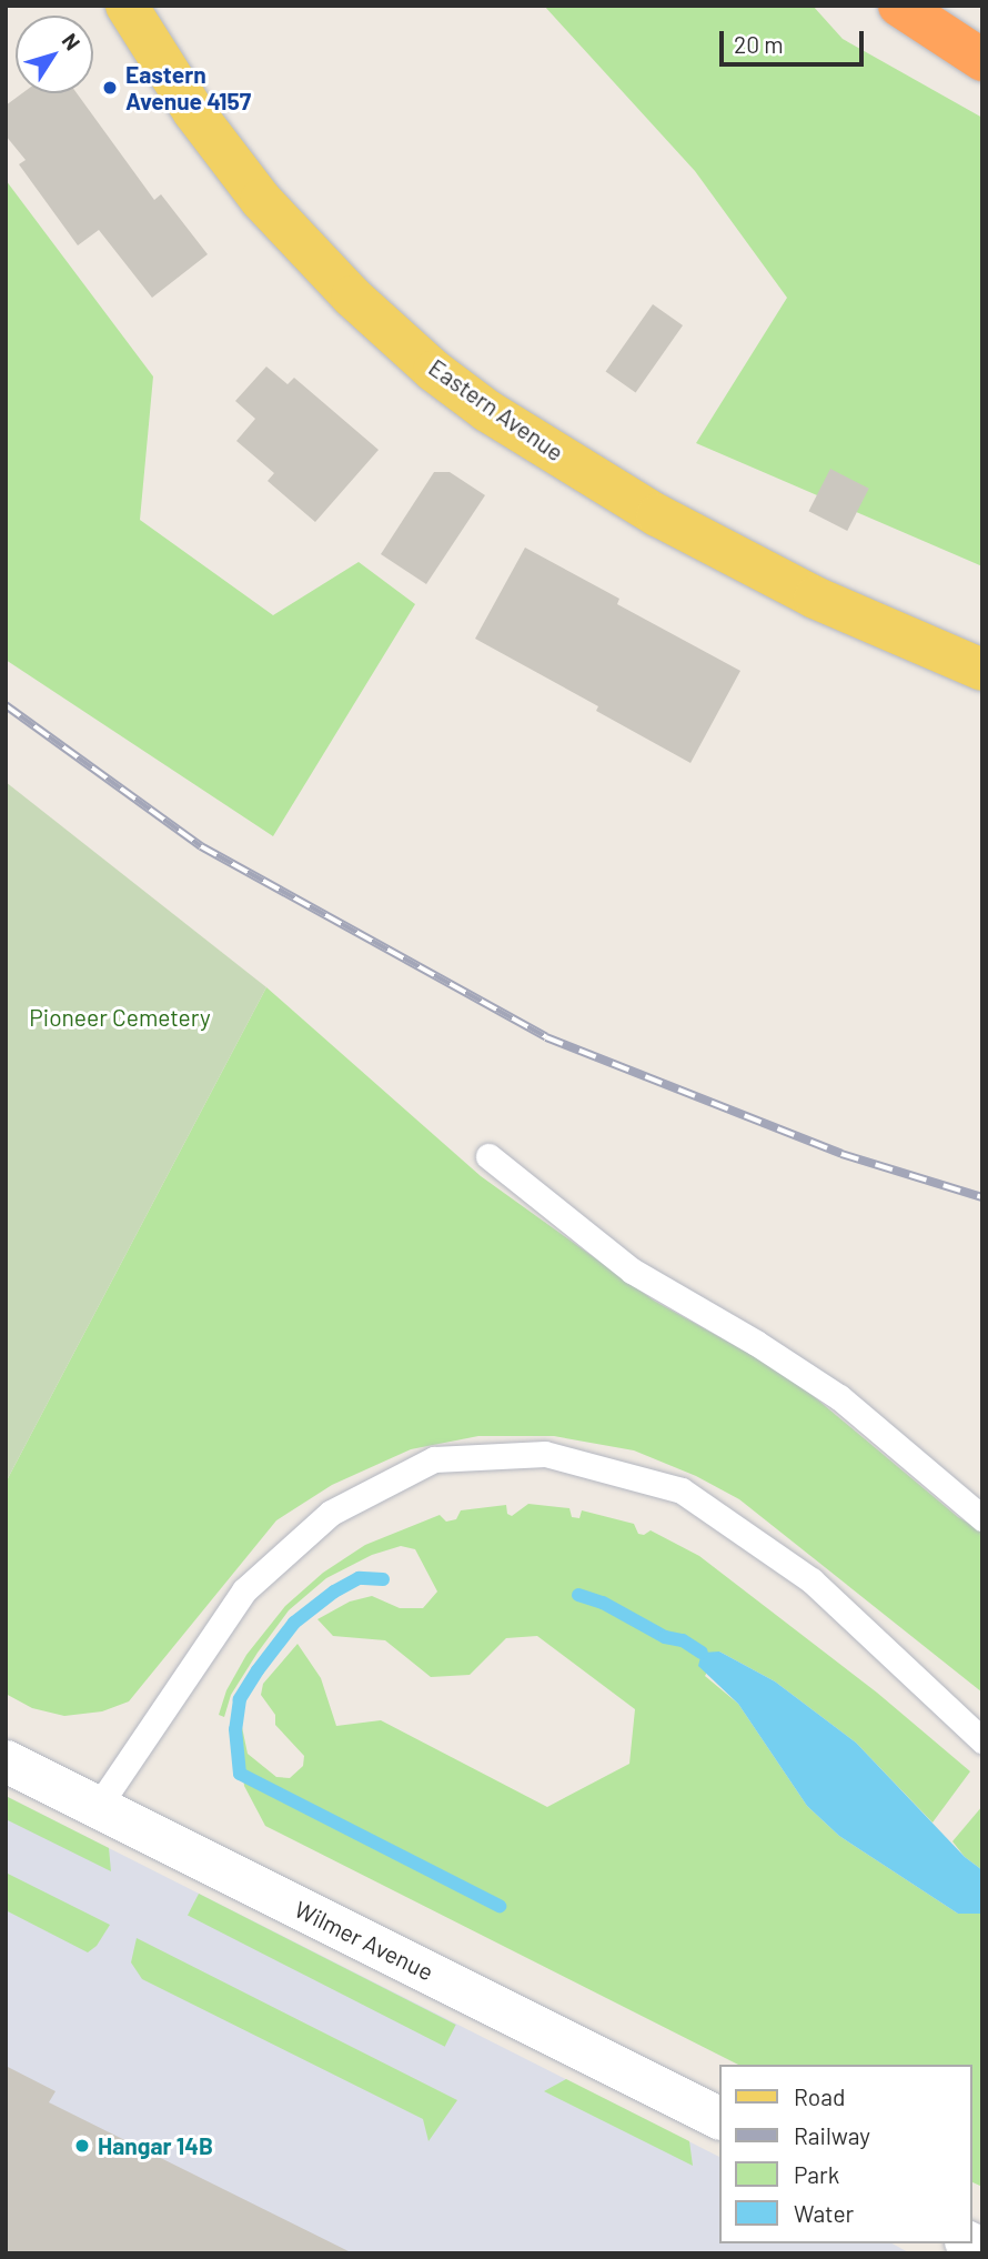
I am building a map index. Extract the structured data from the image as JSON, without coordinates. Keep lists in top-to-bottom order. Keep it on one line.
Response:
{"streets":{"main road":["Eastern Avenue"],"street":["Wilmer Avenue"]},"parks":["Pioneer Cemetery"],"places":["Eastern Avenue 4157","Hangar 14B"],"legend":["Road","Railway","Park","Water"],"scale_bar":"20 m","north":"top right"}
